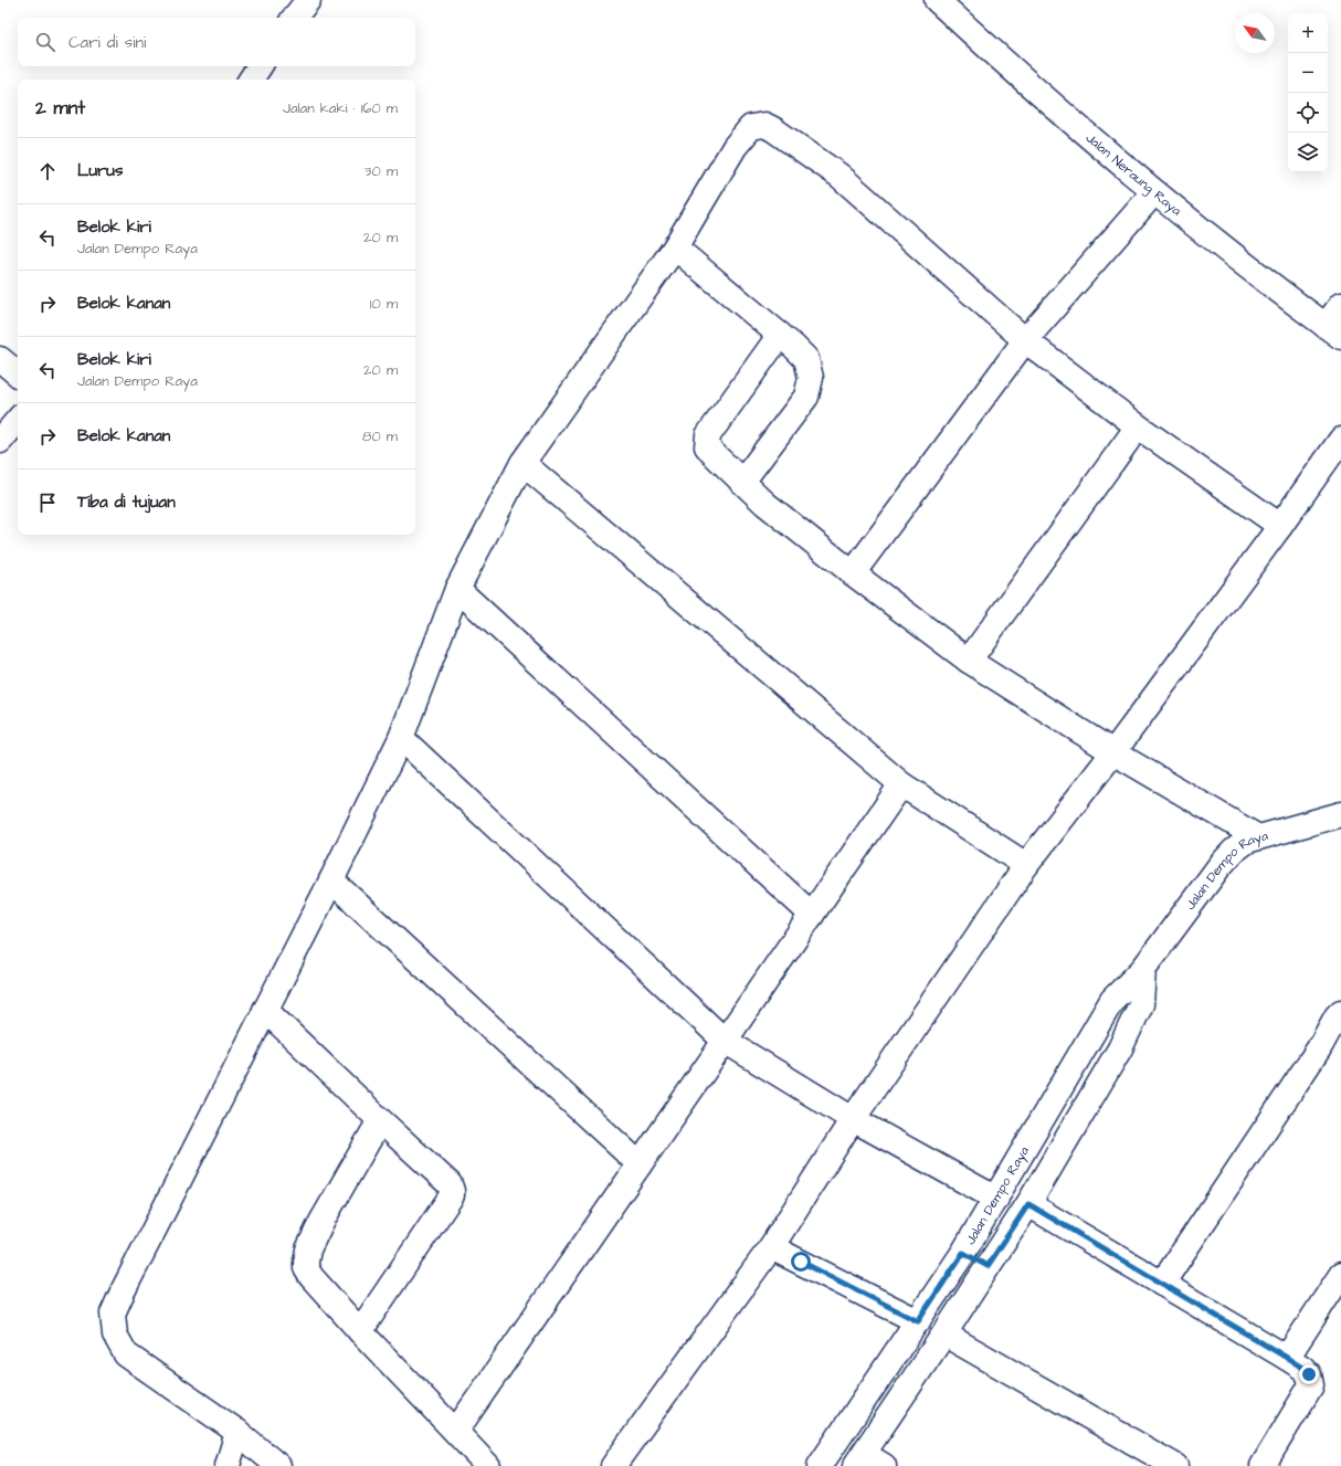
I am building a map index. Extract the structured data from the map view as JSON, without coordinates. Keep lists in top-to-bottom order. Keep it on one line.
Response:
{"streets":{"street":["Jalan Neraung Raya","Jalan Dempo Raya"]},"north":"top left","page":{"map_buttons":["+","−"],"search":"Cari di sini","heading":["2 mnt","Jalan kaki · 160 m"],"list":[["Lurus","30 m"],["Belok kiri","Jalan Dempo Raya","20 m"],["Belok kanan","10 m"],["Belok kiri","Jalan Dempo Raya","20 m"],["Belok kanan","80 m"],"Tiba di tujuan"]}}
